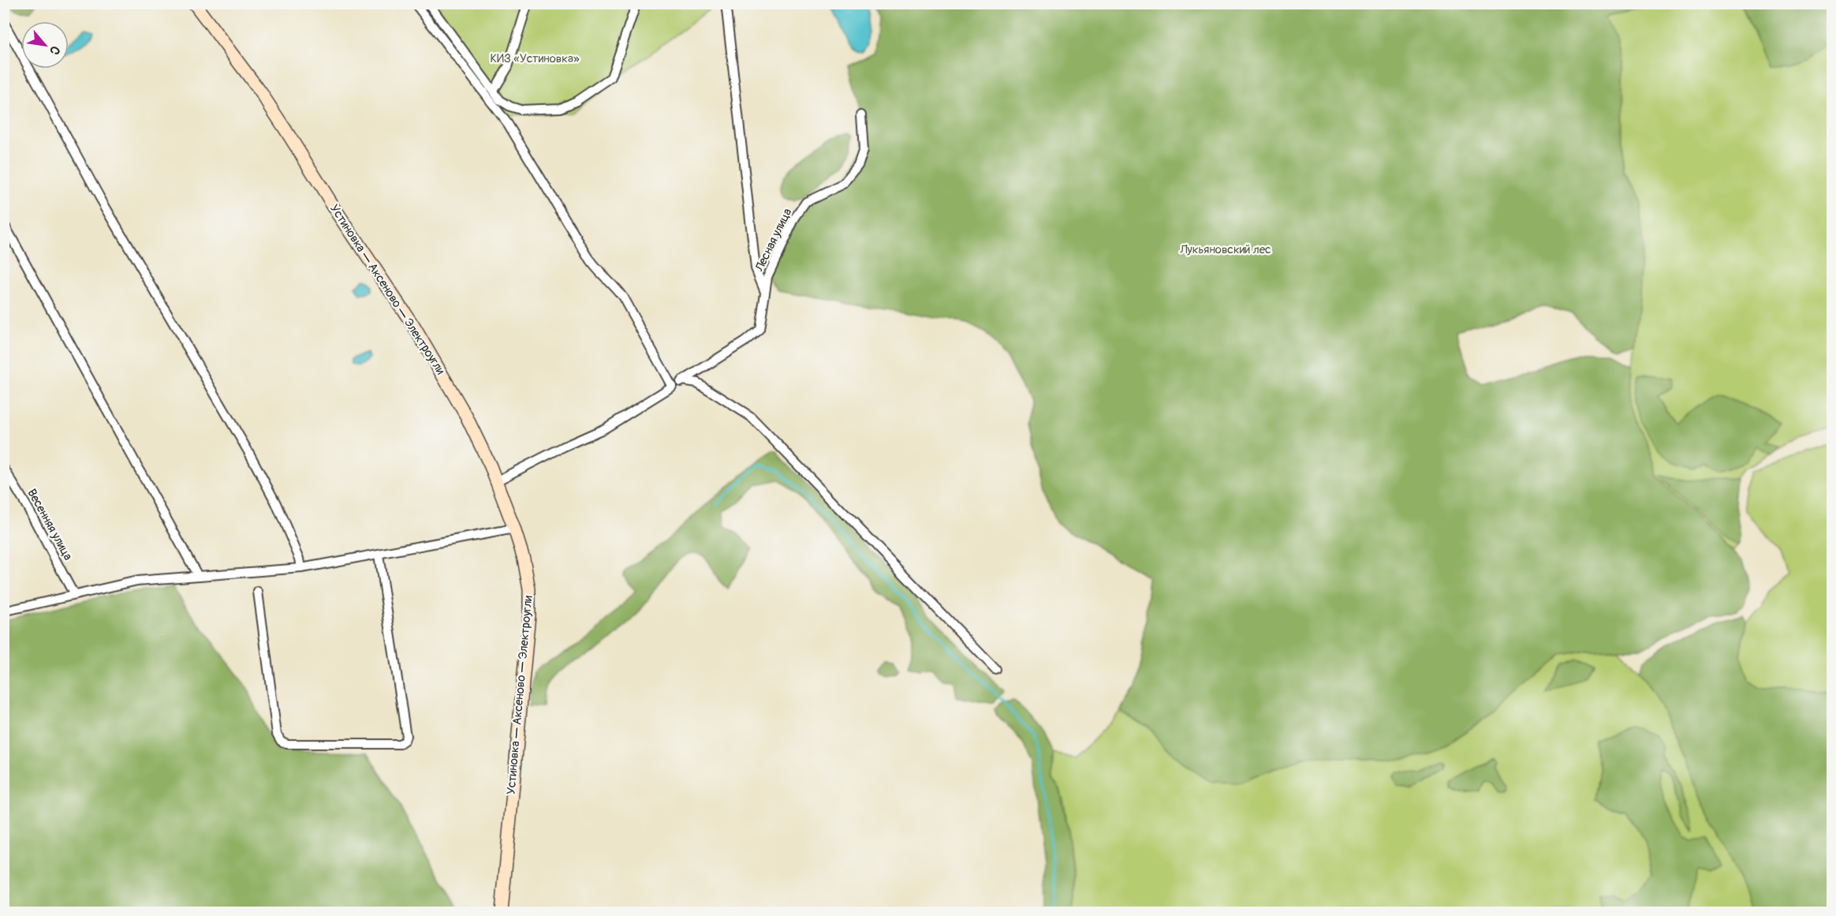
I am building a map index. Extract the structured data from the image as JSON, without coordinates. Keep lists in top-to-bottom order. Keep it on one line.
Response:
{"streets":{"main road":["Устиновка — Аксеново — Электроугли"],"street":["Лесная улица","Весенняя улица"]},"crossings":[["Лесная улица","Устиновка — Аксеново — Электроугли"]],"parks":["КИЗ «Устиновка»","Лукьяновский лес"],"north":"bottom right"}
